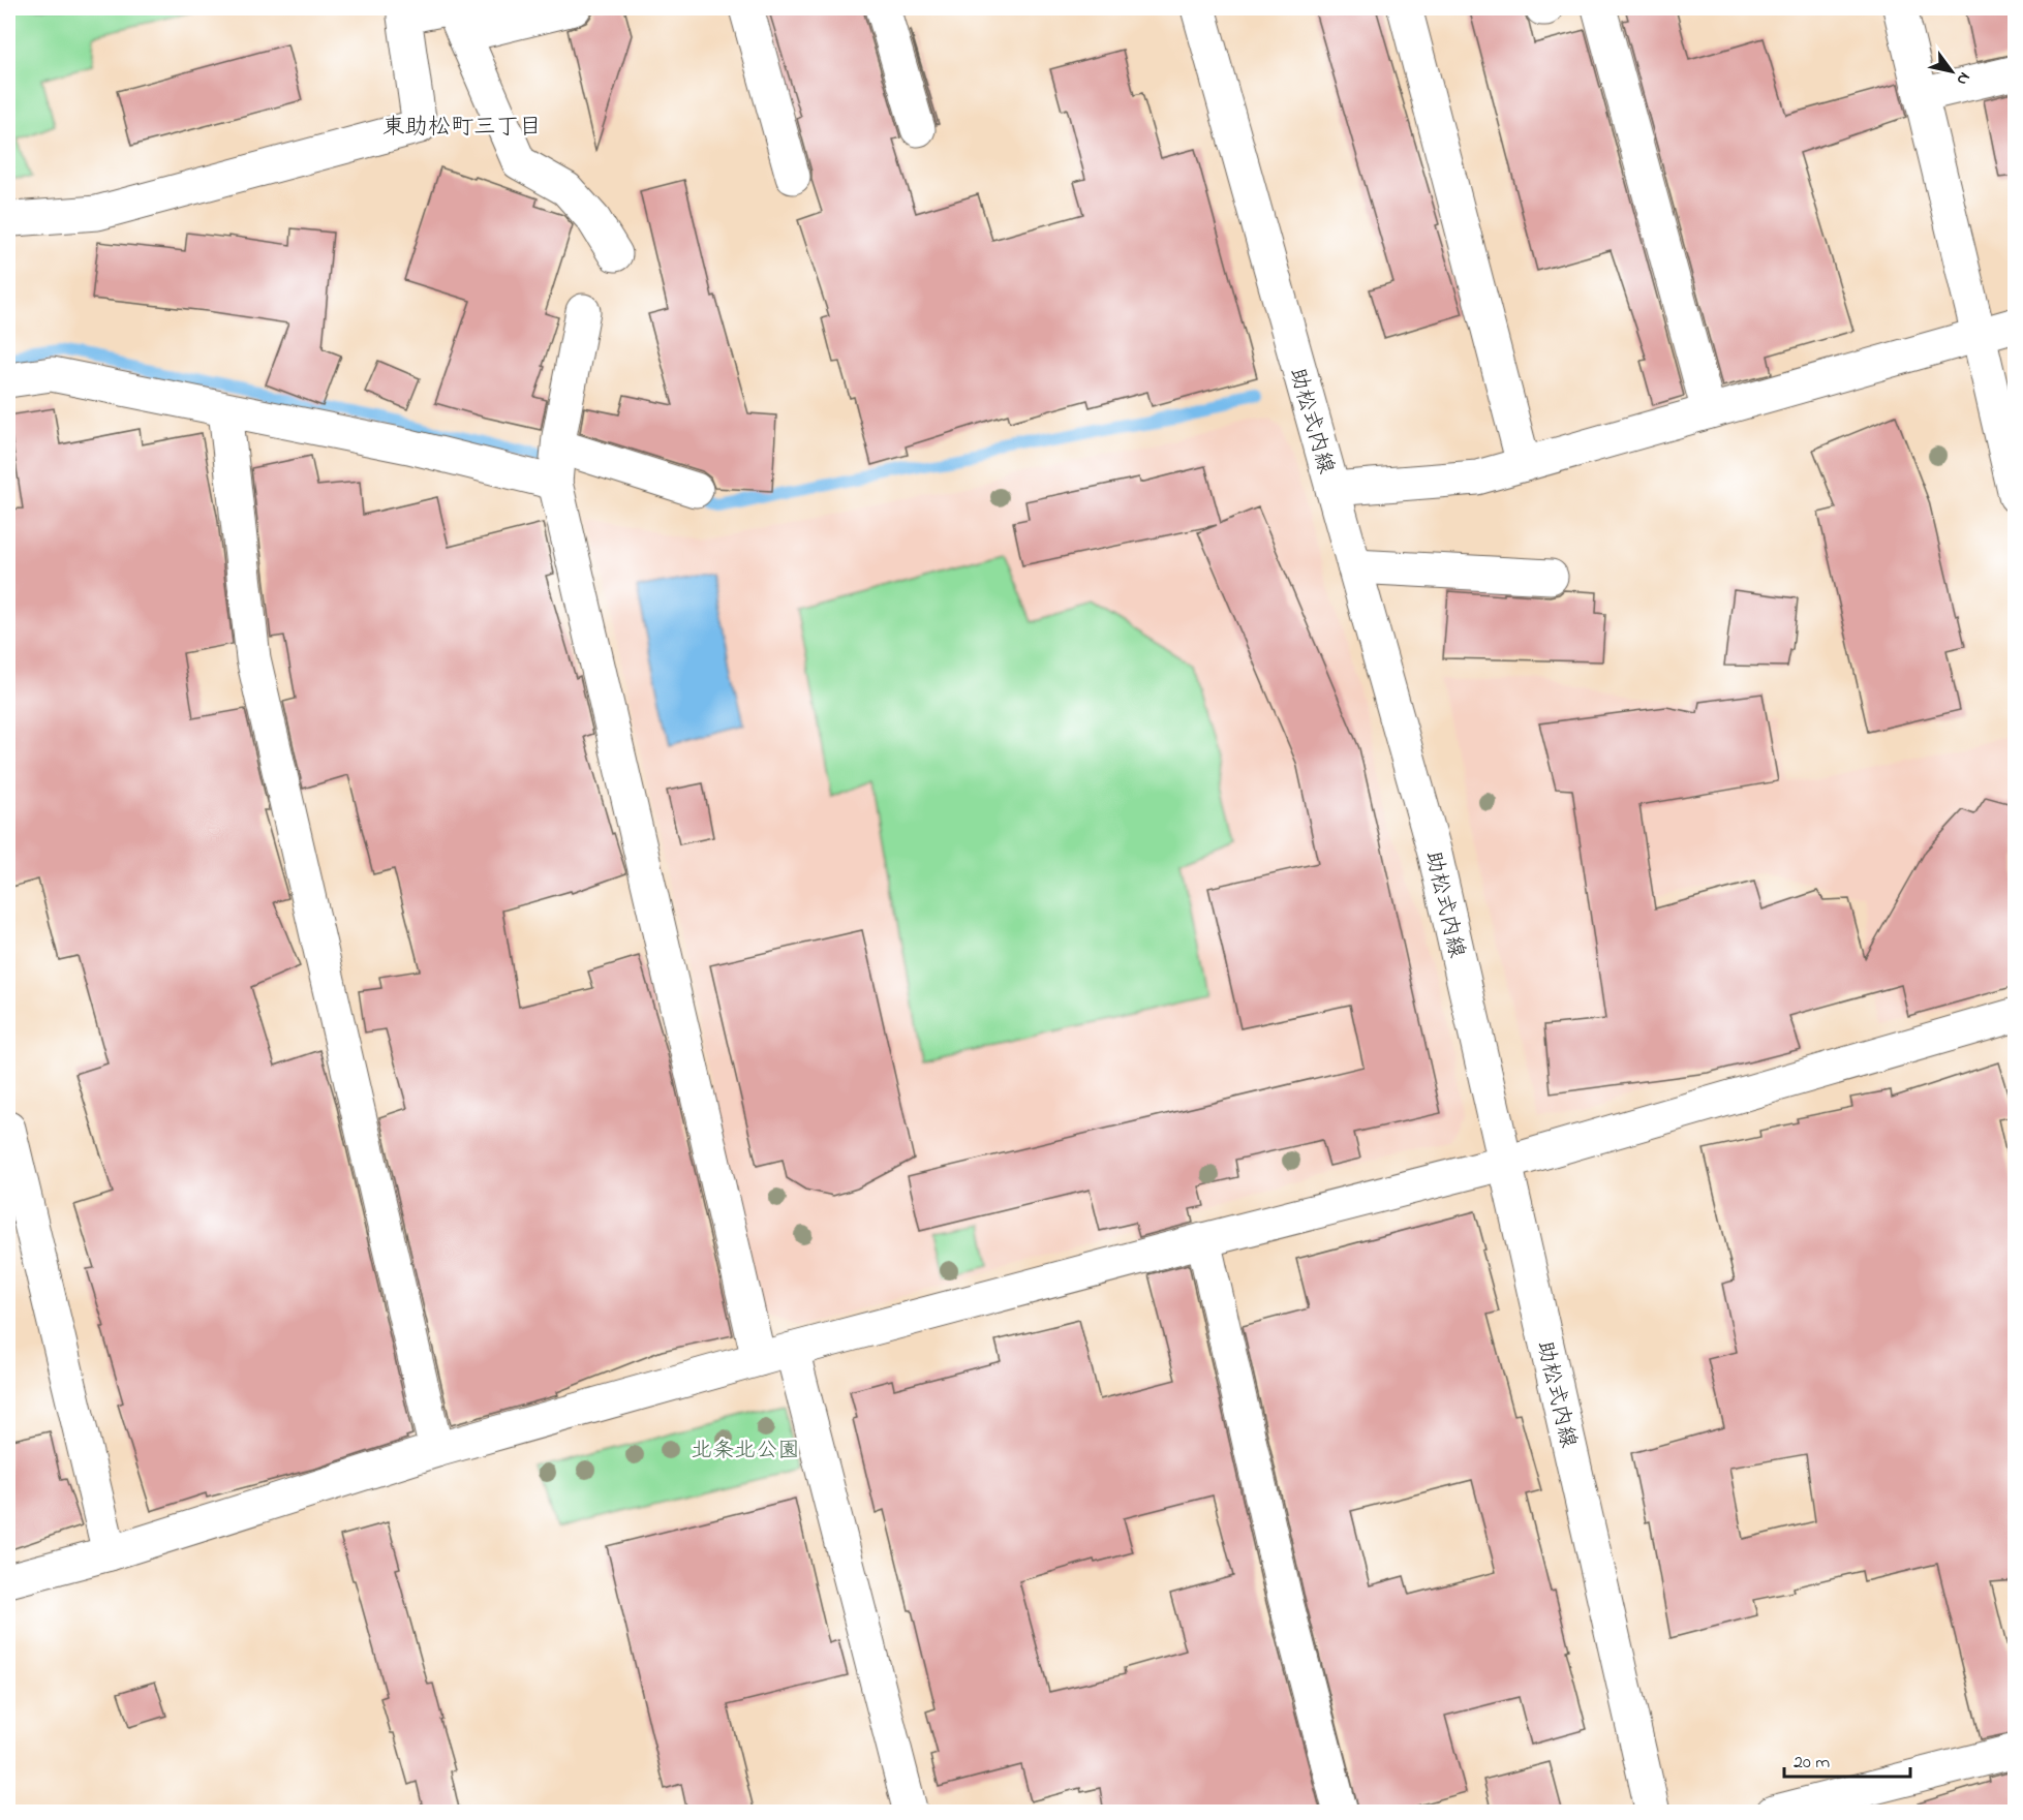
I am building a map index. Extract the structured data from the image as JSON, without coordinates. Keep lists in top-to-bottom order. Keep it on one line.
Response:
{"streets":{"street":["助松式内線"]},"districts":["東助松町三丁目"],"parks":["北条北公園"],"scale_bar":"20 m","north":"bottom right"}
